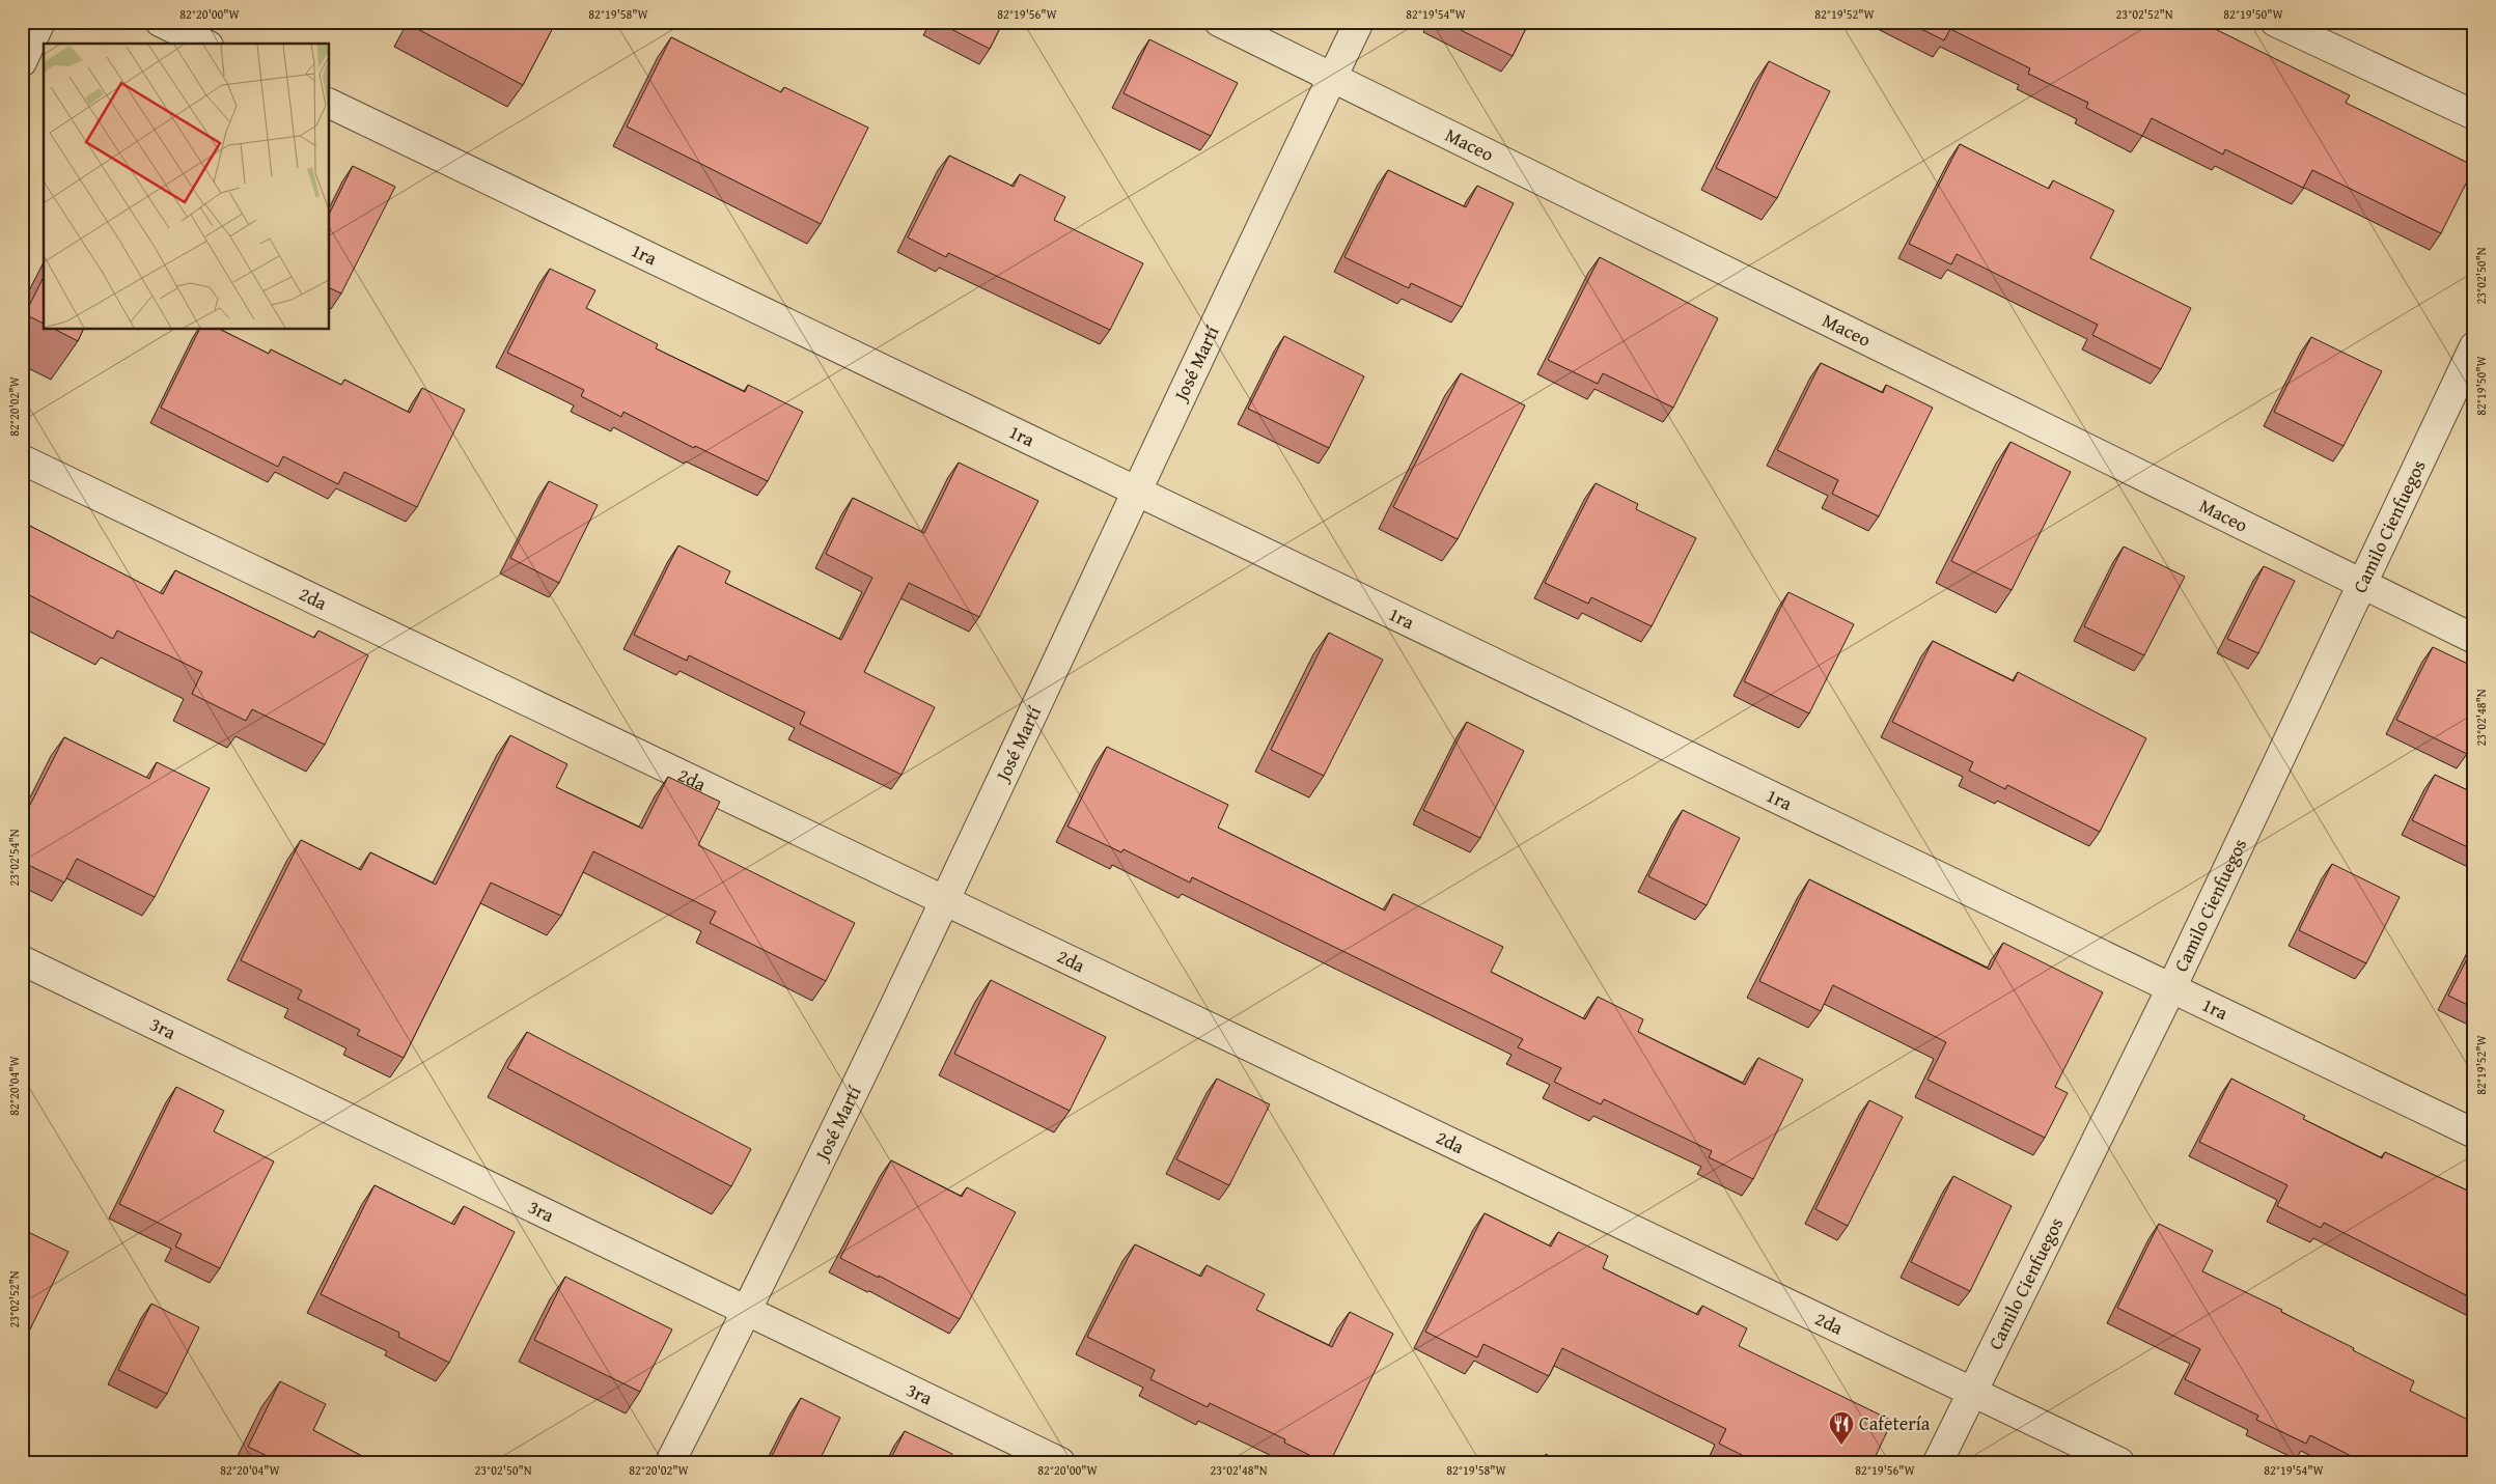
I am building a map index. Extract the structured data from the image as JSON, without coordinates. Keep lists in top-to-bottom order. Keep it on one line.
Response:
{"streets":{"street":["Maceo","1ra","José Martí","Camilo Cienfuegos","2da","3ra"]},"crossings":[["Maceo","José Martí"],["Maceo","Camilo Cienfuegos"],["1ra","José Martí"],["1ra","Camilo Cienfuegos"],["José Martí","2da"],["José Martí","3ra"],["Camilo Cienfuegos","2da"]],"places":{"restaurant":["Cafetería"]},"coordinates":["82°20'00\"W","82°19'58\"W","82°19'56\"W","82°19'54\"W","82°19'52\"W","23°02'52\"N","82°19'50\"W","23°02'50\"N","82°20'02\"W","23°02'48\"N","23°02'54\"N","82°20'04\"W"]}
